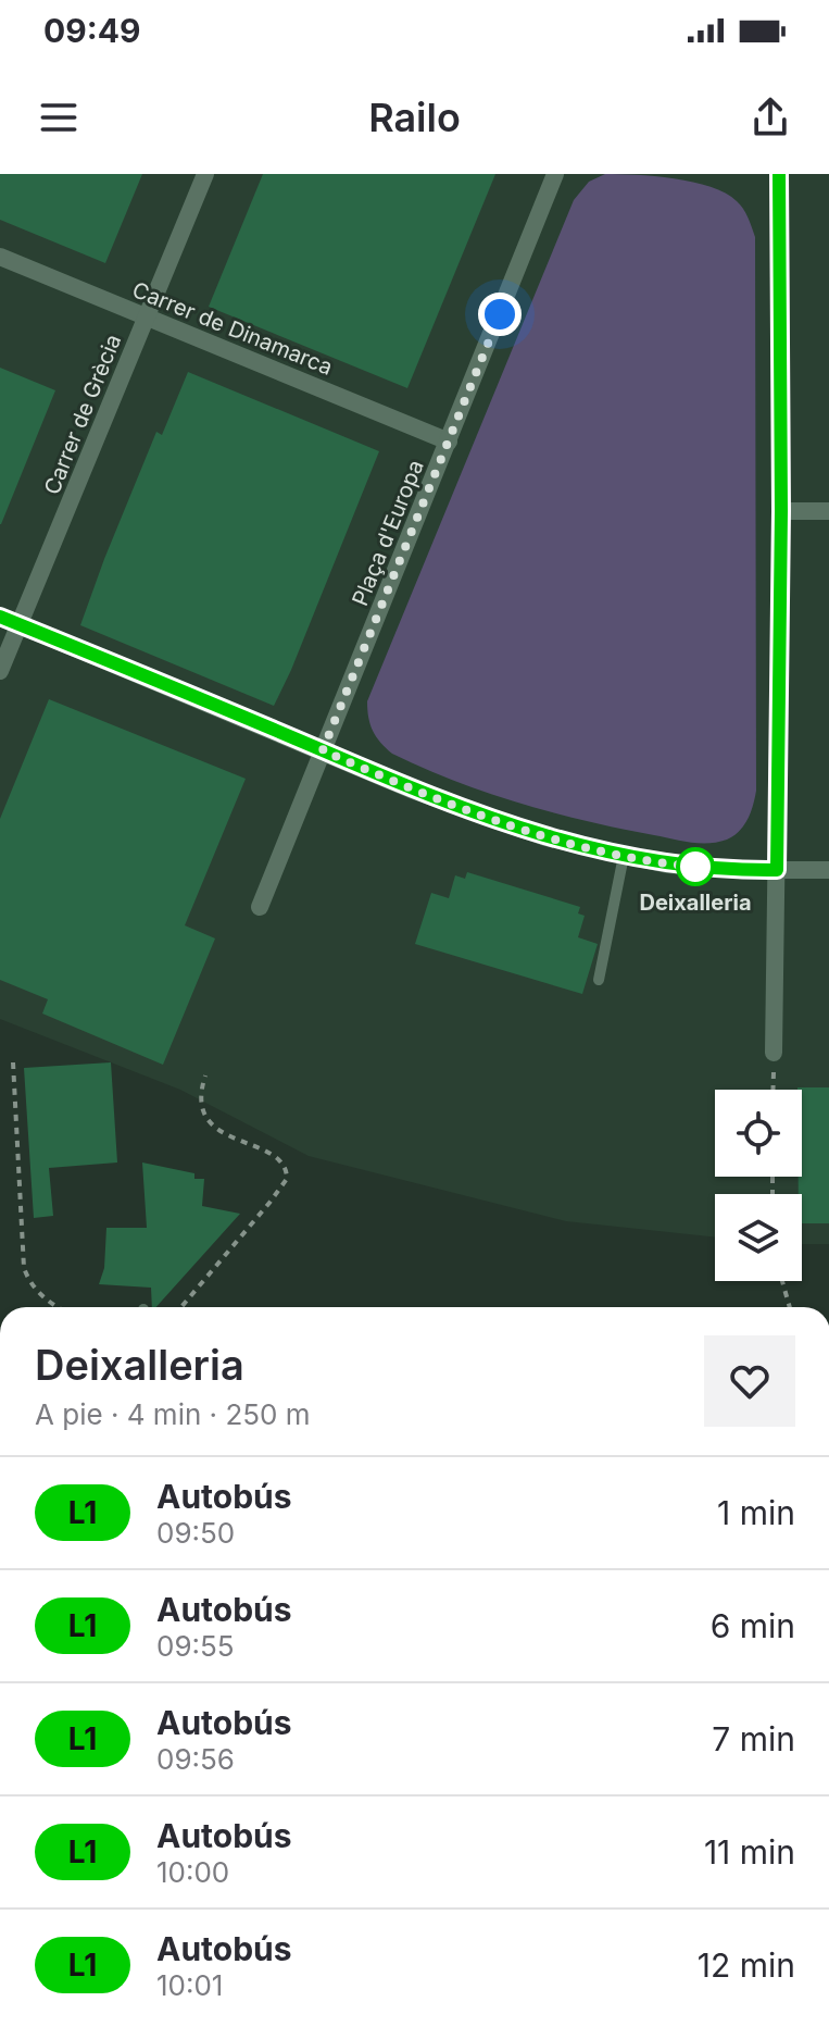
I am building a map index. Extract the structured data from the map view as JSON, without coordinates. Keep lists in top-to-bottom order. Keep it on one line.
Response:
{"streets":{"street":["Carrer de Dinamarca","Carrer de Grècia","Plaça d'Europa"]},"crossings":[["Carrer de Dinamarca","Carrer de Grècia"],["Carrer de Dinamarca","Plaça d'Europa"]],"places":["Deixalleria"],"lines":["bus line L1"],"page":{"status":"09:49","header":"Railo","heading":["Deixalleria","A pie · 4 min · 250 m"],"list":[{"mark":"L1","name":"Autobús","note":"09:50","value":"1 min"},{"mark":"L1","name":"Autobús","note":"09:55","value":"6 min"},{"mark":"L1","name":"Autobús","note":"09:56","value":"7 min"},{"mark":"L1","name":"Autobús","note":"10:00","value":"11 min"},{"mark":"L1","name":"Autobús","note":"10:01","value":"12 min"}]}}
